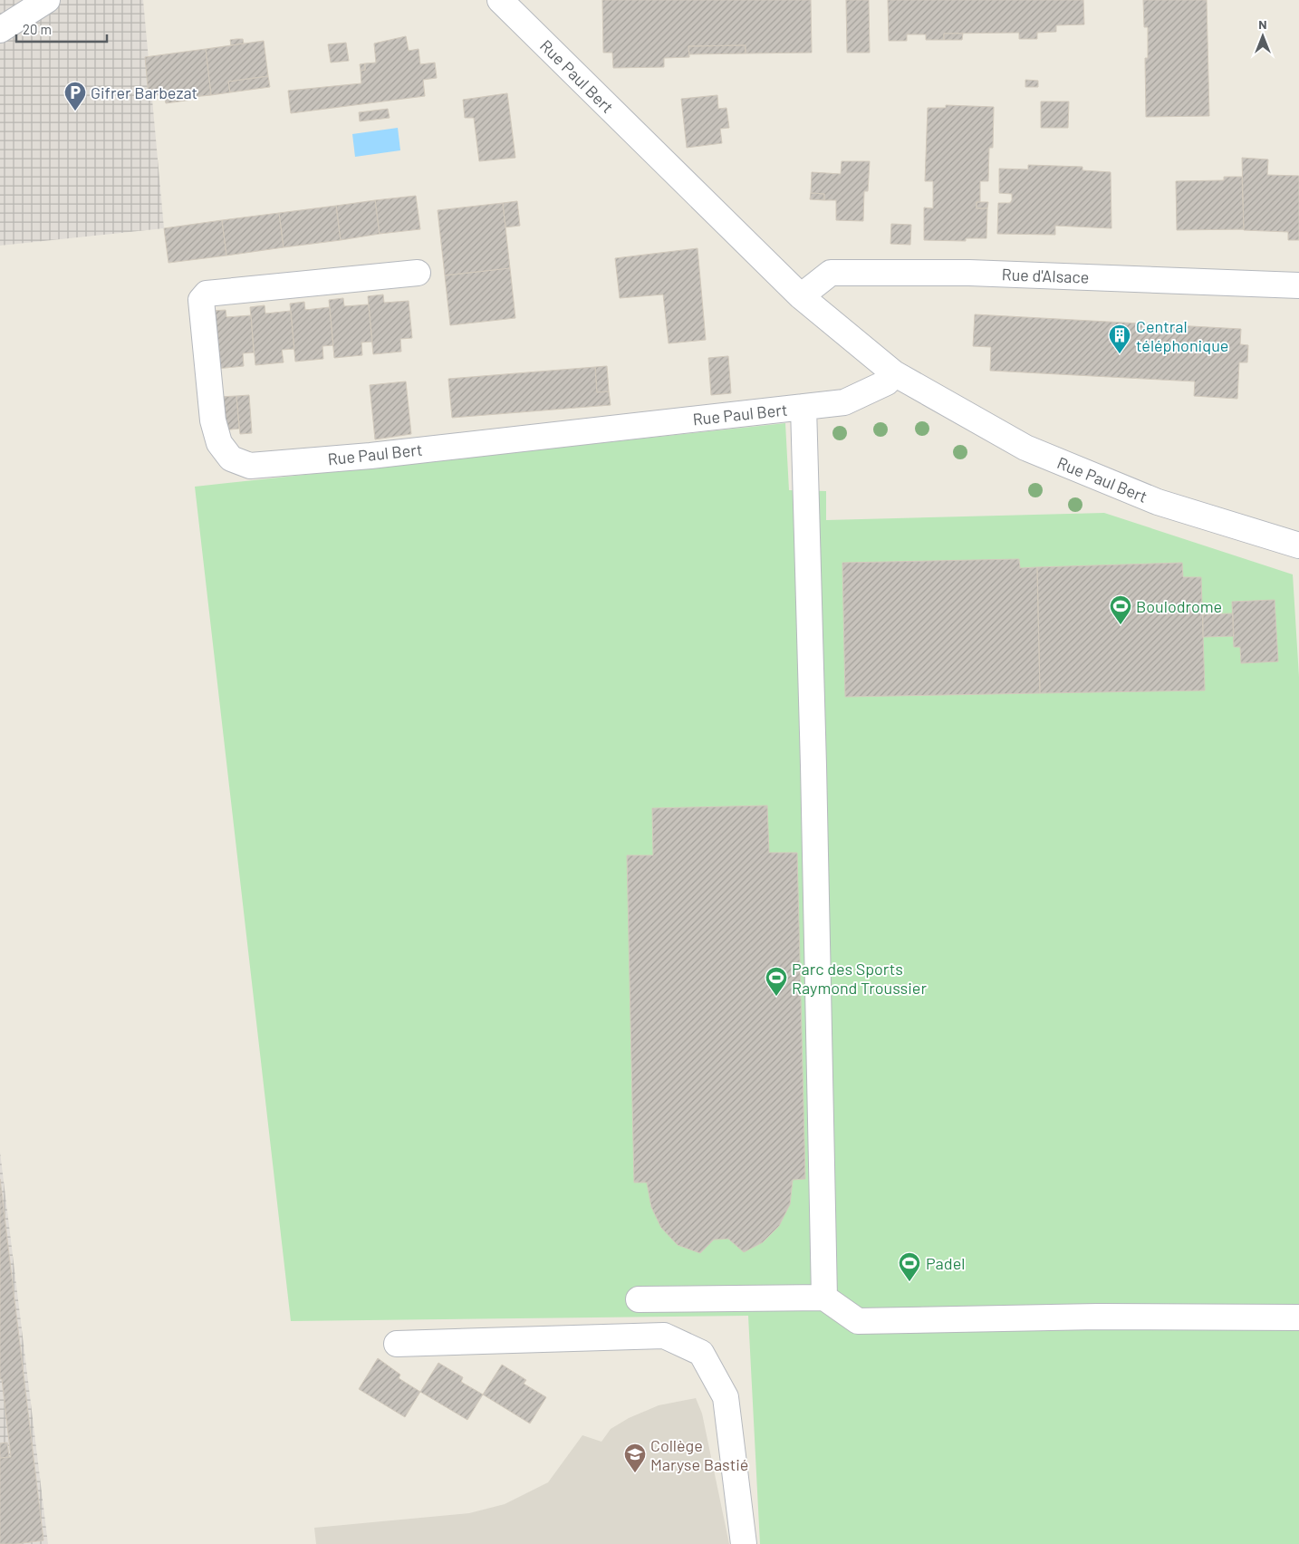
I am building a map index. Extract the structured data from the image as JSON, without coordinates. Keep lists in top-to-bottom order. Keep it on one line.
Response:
{"streets":{"street":["Rue Paul Bert","Rue d'Alsace"]},"crossings":[["Rue Paul Bert","Rue d'Alsace"]],"places":{"parking":["Gifrer Barbezat"],"building":["Central téléphonique"],"sports":["Boulodrome","Parc des Sports Raymond Troussier","Padel"],"school or university":["Collège Maryse Bastié"]},"scale_bar":"20 m","north":"top"}
